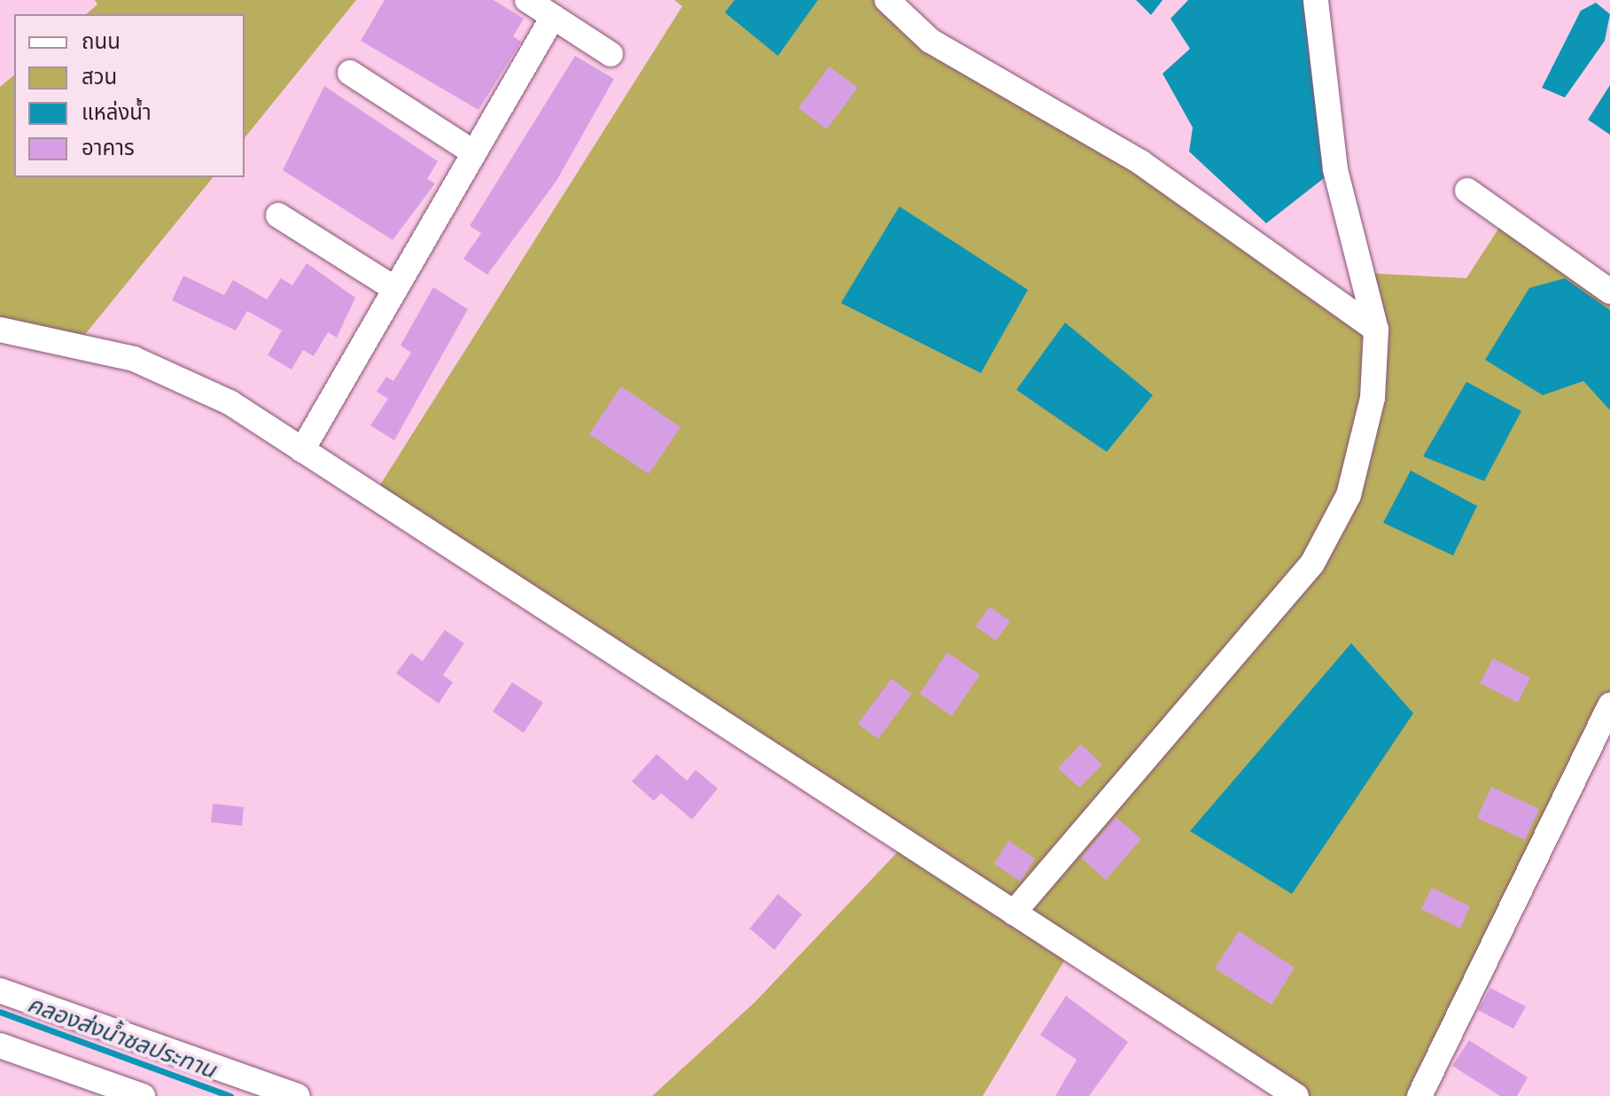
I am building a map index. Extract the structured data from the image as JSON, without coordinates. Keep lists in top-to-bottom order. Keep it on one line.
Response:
{"water":["คลองส่งน้ำชลประทาน"],"legend":["ถนน","สวน","แหล่งน้ำ","อาคาร"]}
